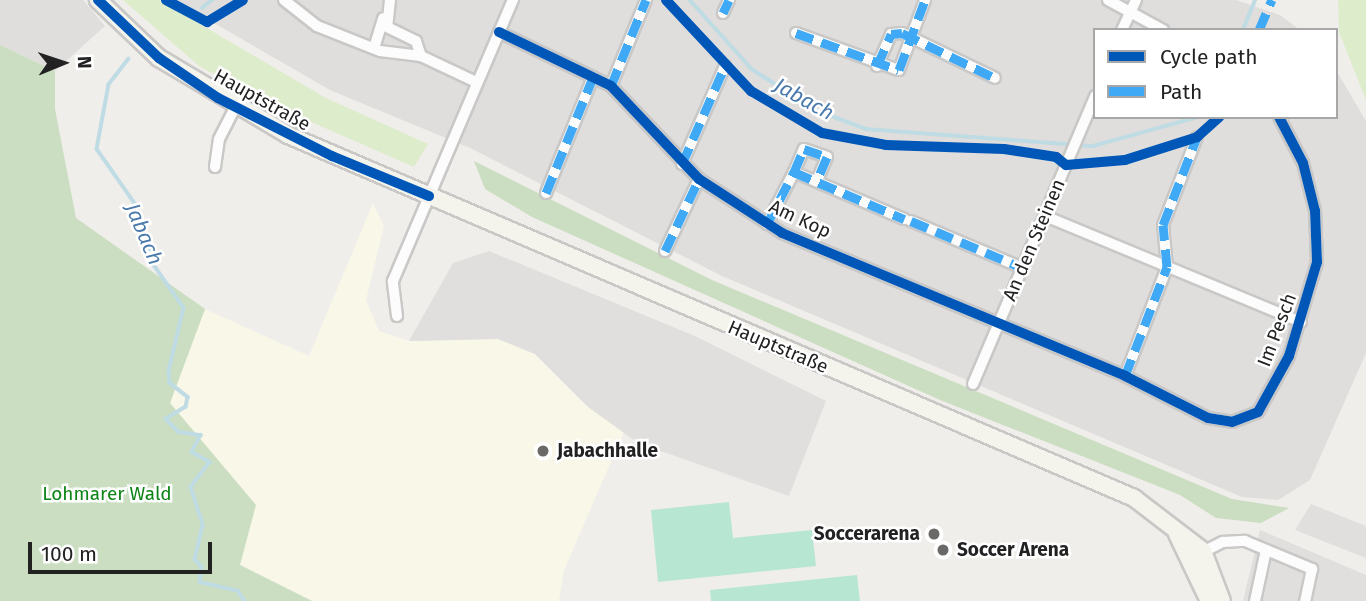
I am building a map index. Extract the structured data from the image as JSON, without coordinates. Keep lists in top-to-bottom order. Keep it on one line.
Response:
{"streets":{"main road":["Hauptstraße"],"street":["Am Kop","An den Steinen","Im Pesch"]},"crossings":[["Am Kop","An den Steinen"],["Am Kop","Im Pesch"]],"water":["Jabach"],"parks":["Lohmarer Wald"],"places":["Jabachhalle","Soccerarena","Soccer Arena"],"legend":["Cycle path","Path"],"scale_bar":"100 m","north":"right"}
